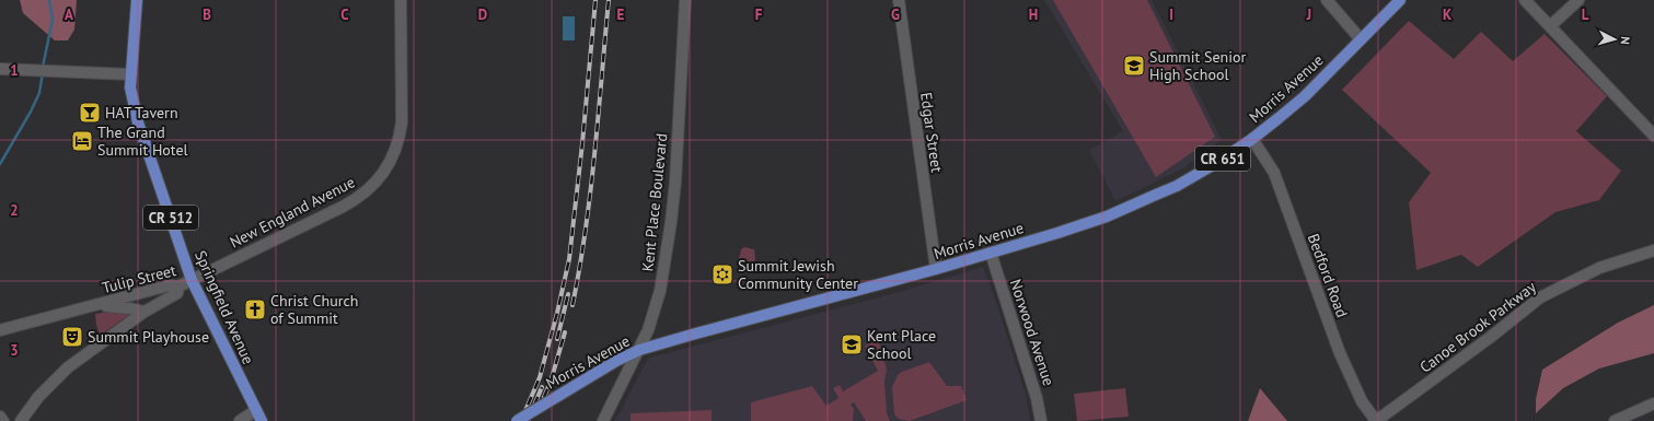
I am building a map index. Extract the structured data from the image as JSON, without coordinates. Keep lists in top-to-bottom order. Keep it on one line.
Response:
{"streets":{"main road":["Morris Avenue","CR 651","CR 512","Springfield Avenue"],"street":["Edgar Street","Kent Place Boulevard","New England Avenue","Bedford Road","Tulip Street","Canoe Brook Parkway","Norwood Avenue"]},"crossings":[["Morris Avenue","Edgar Street"],["Morris Avenue","Kent Place Boulevard"],["Morris Avenue","Bedford Road"],["Morris Avenue","Norwood Avenue"],["New England Avenue","Tulip Street"],["New England Avenue","Springfield Avenue"],["Bedford Road","Canoe Brook Parkway"],["Tulip Street","Springfield Avenue"]],"places":{"school or university":["Summit Senior High School","Kent Place School"],"bar":["HAT Tavern"],"hotel":["The Grand Summit Hotel"],"synagogue":["Summit Jewish Community Center"],"church":["Christ Church of Summit"],"theatre":["Summit Playhouse"]},"north":"right","grid":{"columns":["A","B","C","D","E","F","G","H","I","J","K","L"],"rows":["1","2","3"]}}
